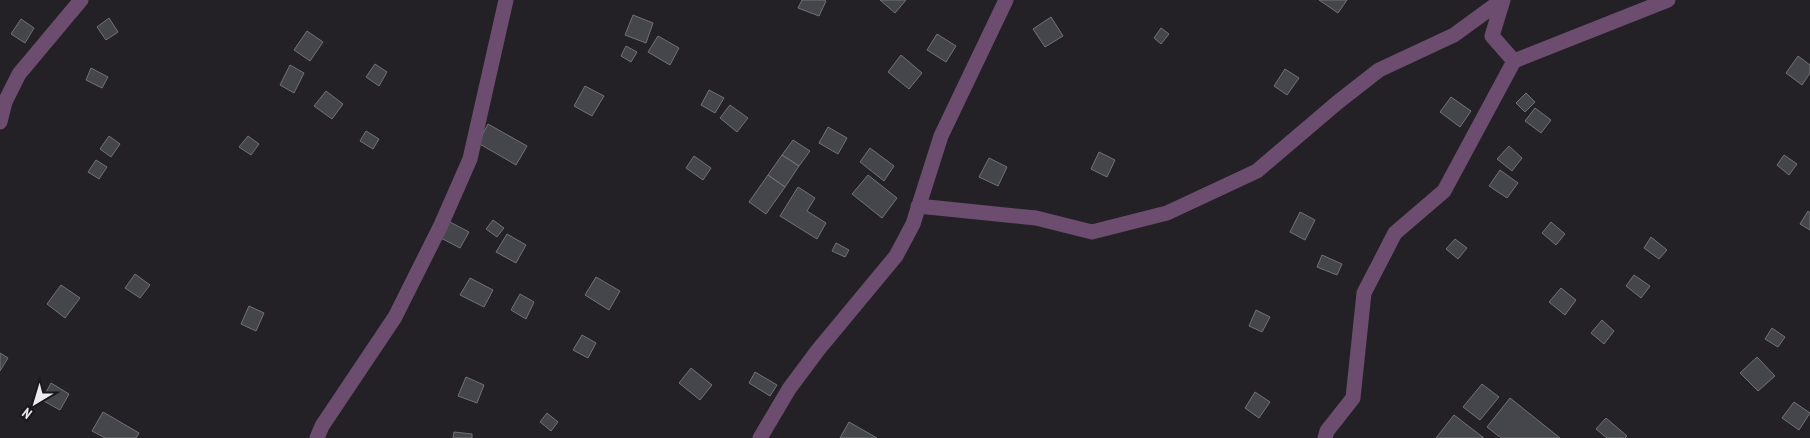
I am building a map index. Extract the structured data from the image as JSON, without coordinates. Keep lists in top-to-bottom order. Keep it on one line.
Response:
{"north":"bottom left"}
